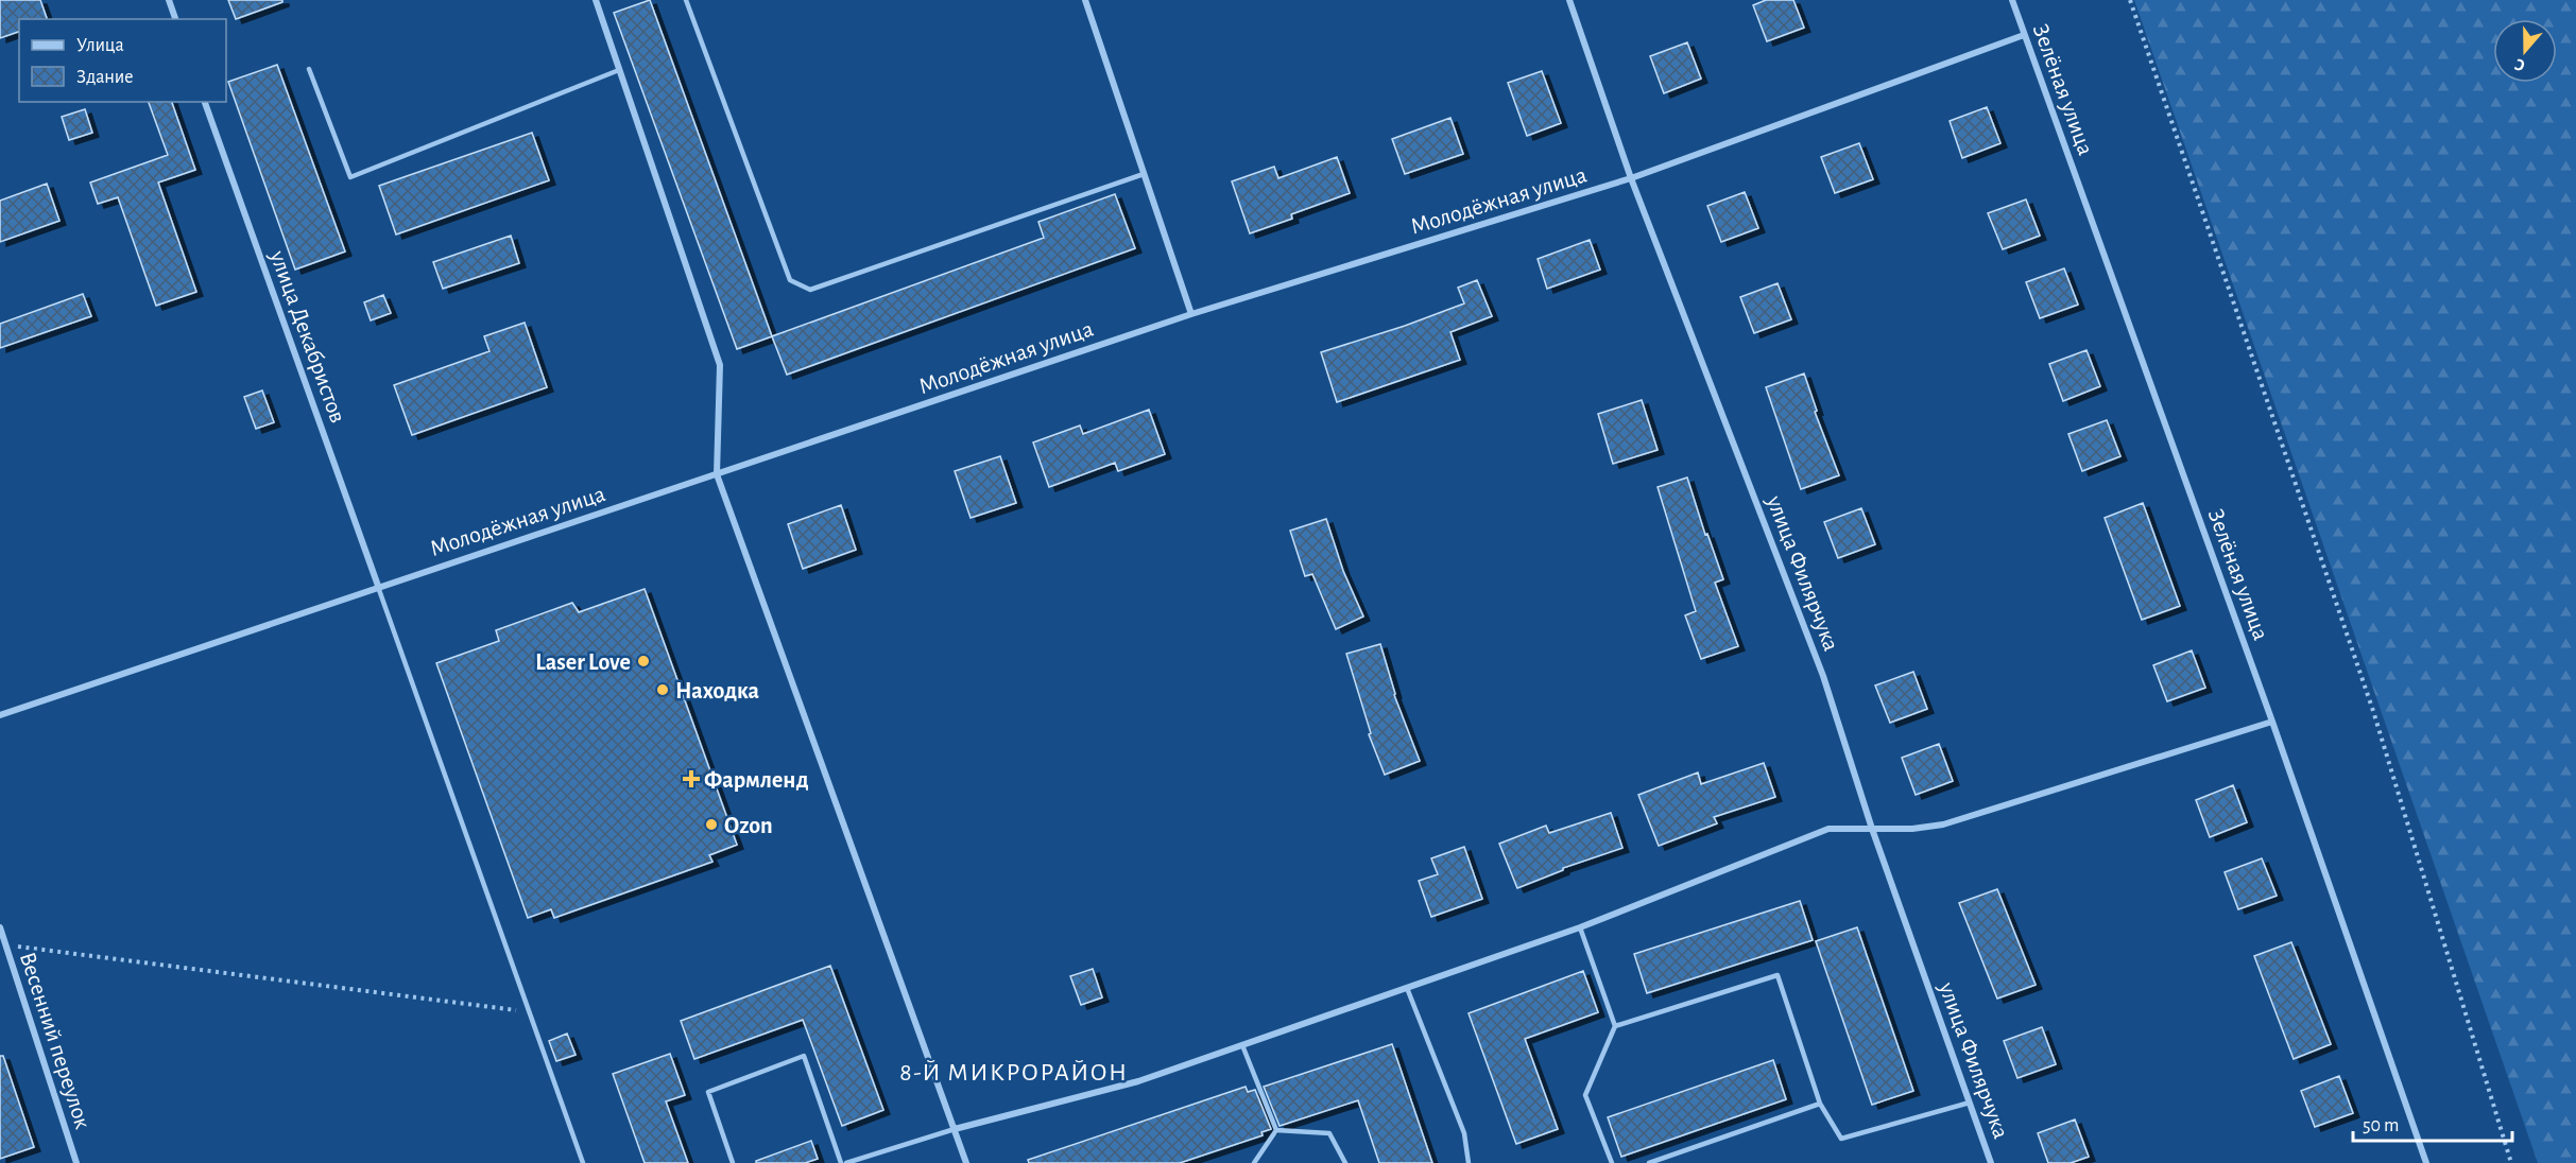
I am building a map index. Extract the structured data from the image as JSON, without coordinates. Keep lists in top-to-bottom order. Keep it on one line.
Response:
{"streets":{"street":["Зелёная улица","Молодёжная улица","улица Декабристов","улица Филярчука","Весенний переулок"]},"crossings":[["Зелёная улица","Молодёжная улица"],["Молодёжная улица","улица Декабристов"],["Молодёжная улица","улица Филярчука"]],"districts":["8-Й МИКРОРАЙОН"],"places":{"other":["Laser Love","Находка","Ozon"],"health":["Фармленд"]},"legend":["Улица","Здание"],"scale_bar":"50 m","north":"bottom"}
